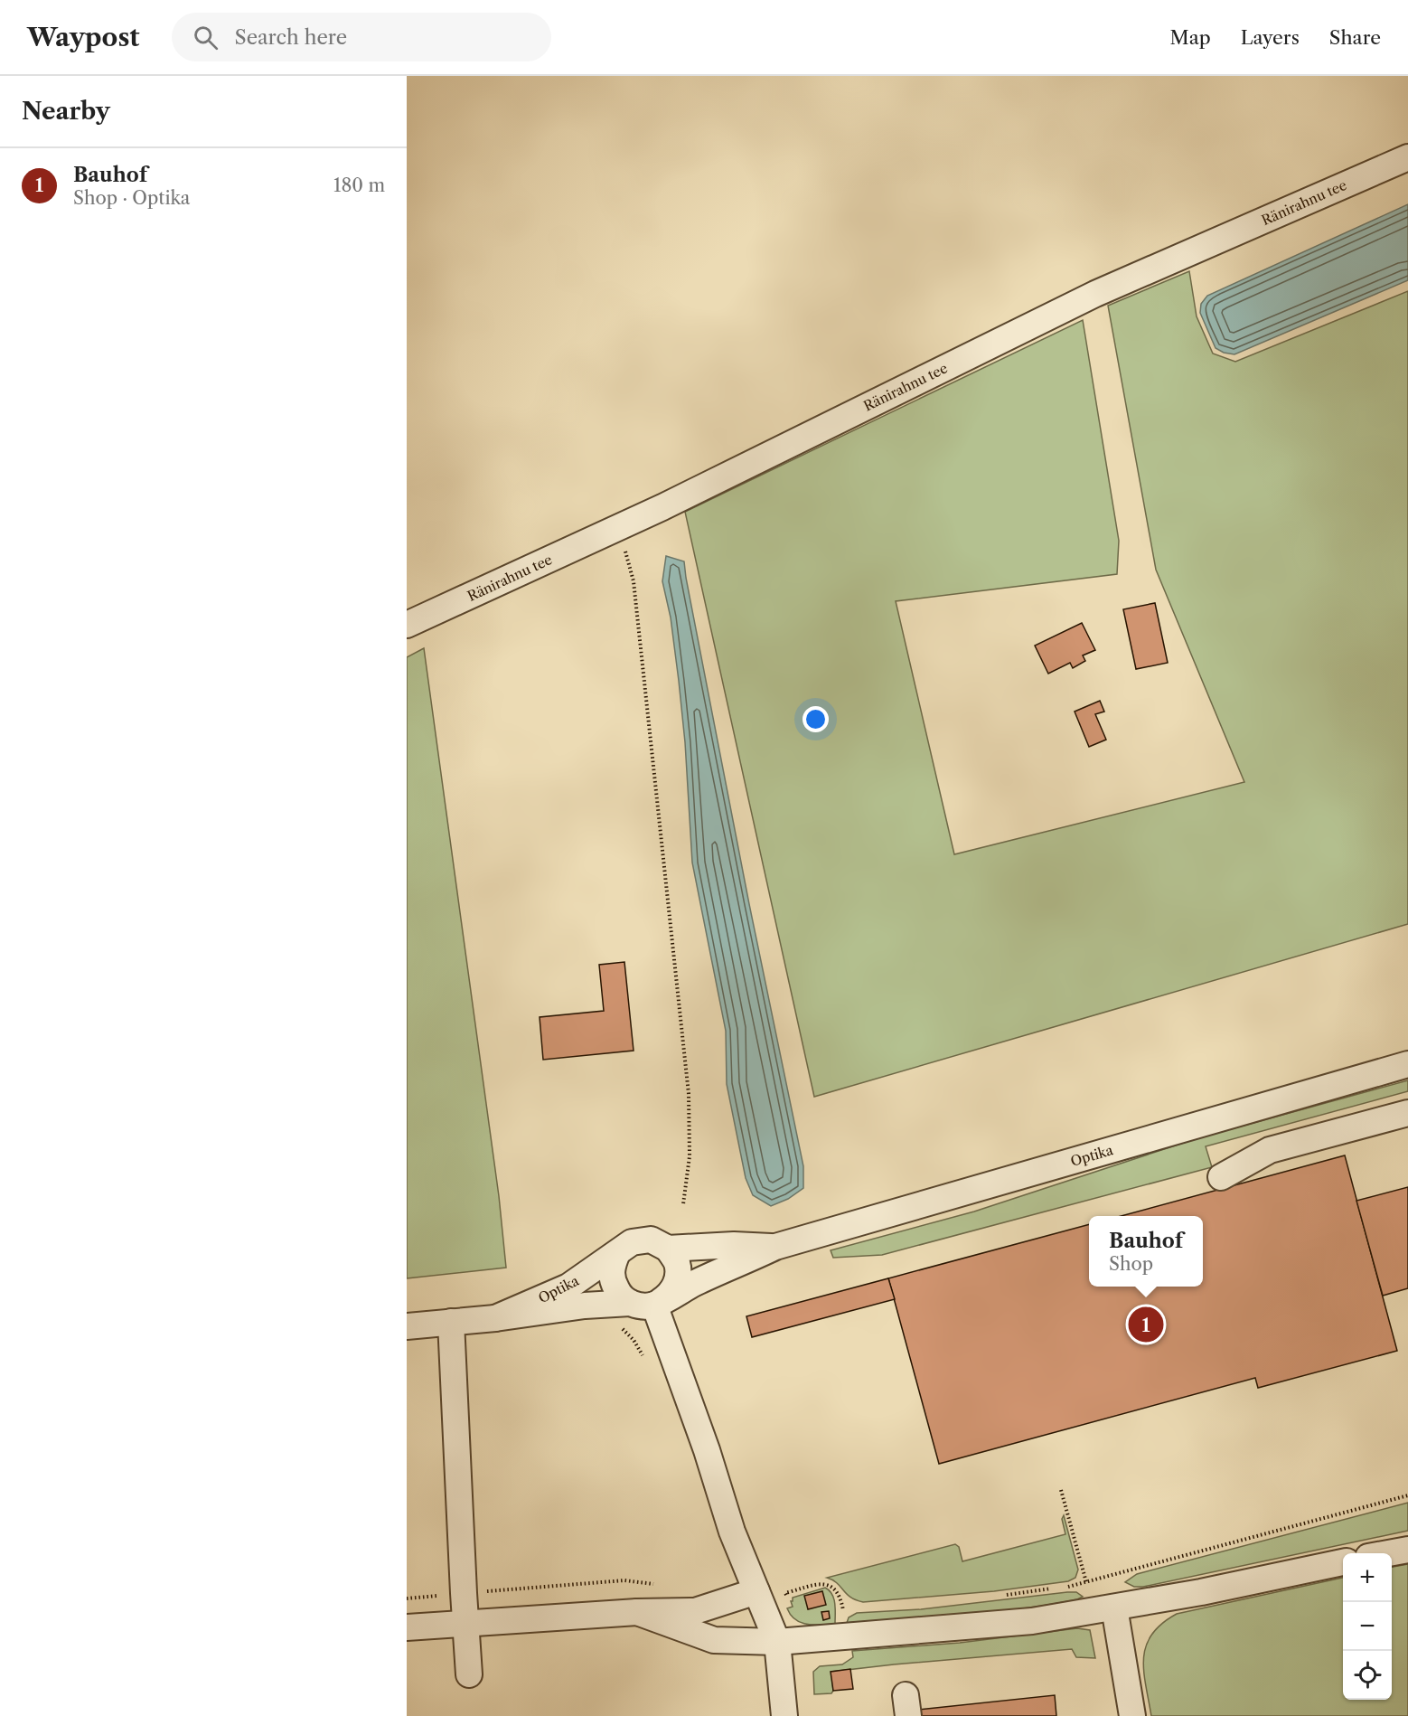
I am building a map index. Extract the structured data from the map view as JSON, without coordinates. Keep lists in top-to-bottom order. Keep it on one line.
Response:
{"streets":{"street":["Ränirahnu tee","Optika"]},"page":{"header":"Waypost","search":"Search here","nav":["Map","Layers","Share"],"heading":"Nearby","list":[{"mark":"1","name":"Bauhof","note":"Shop · Optika","value":"180 m"}],"popup":["Bauhof","Shop"],"pins":"1","map_buttons":["+","−"]}}
